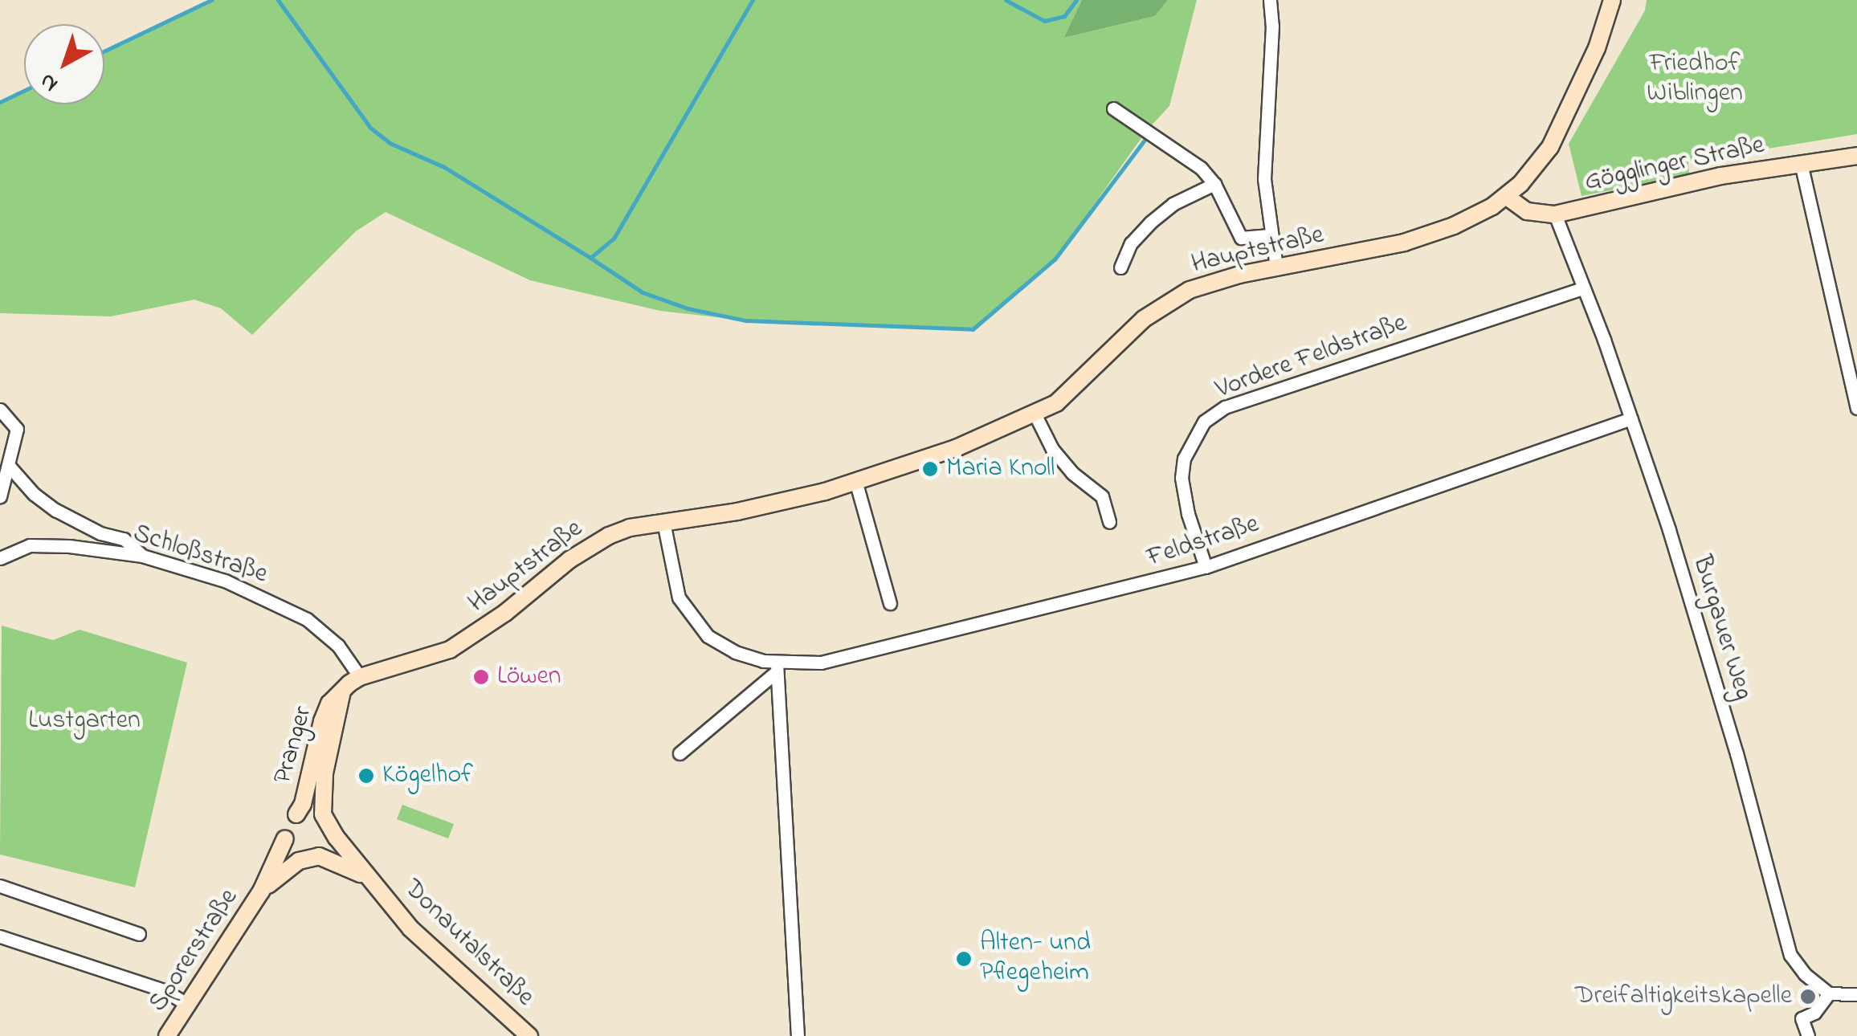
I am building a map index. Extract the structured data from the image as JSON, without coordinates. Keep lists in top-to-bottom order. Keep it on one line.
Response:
{"streets":{"main road":["Gögglinger Straße","Hauptstraße","Pranger","Donautalstraße","Sporerstraße"],"street":["Vordere Feldstraße","Feldstraße","Schloßstraße","Burgauer Weg"]},"crossings":[["Gögglinger Straße","Hauptstraße"],["Gögglinger Straße","Burgauer Weg"],["Hauptstraße","Feldstraße"],["Hauptstraße","Pranger"],["Vordere Feldstraße","Feldstraße"],["Vordere Feldstraße","Burgauer Weg"],["Feldstraße","Burgauer Weg"],["Schloßstraße","Pranger"],["Pranger","Donautalstraße"],["Pranger","Sporerstraße"],["Donautalstraße","Sporerstraße"]],"parks":["Friedhof Wiblingen","Lustgarten"],"places":["Maria Knoll","Löwen","Kögelhof","Alten- und Pflegeheim","Dreifaltigkeitskapelle"],"north":"bottom left"}
